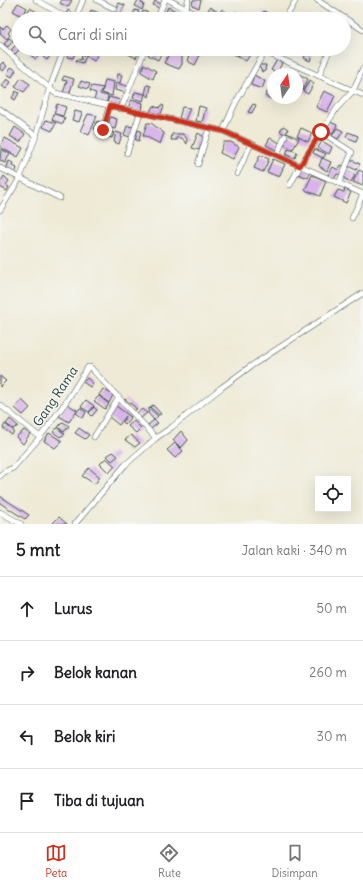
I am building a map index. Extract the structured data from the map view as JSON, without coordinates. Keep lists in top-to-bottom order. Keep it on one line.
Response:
{"streets":{"street":["Gang Rama"]},"north":"top","page":{"search":"Cari di sini","heading":["5 mnt","Jalan kaki · 340 m"],"list":[["Lurus","50 m"],["Belok kanan","260 m"],["Belok kiri","30 m"],"Tiba di tujuan"],"nav":["Peta","Rute","Disimpan"]}}
